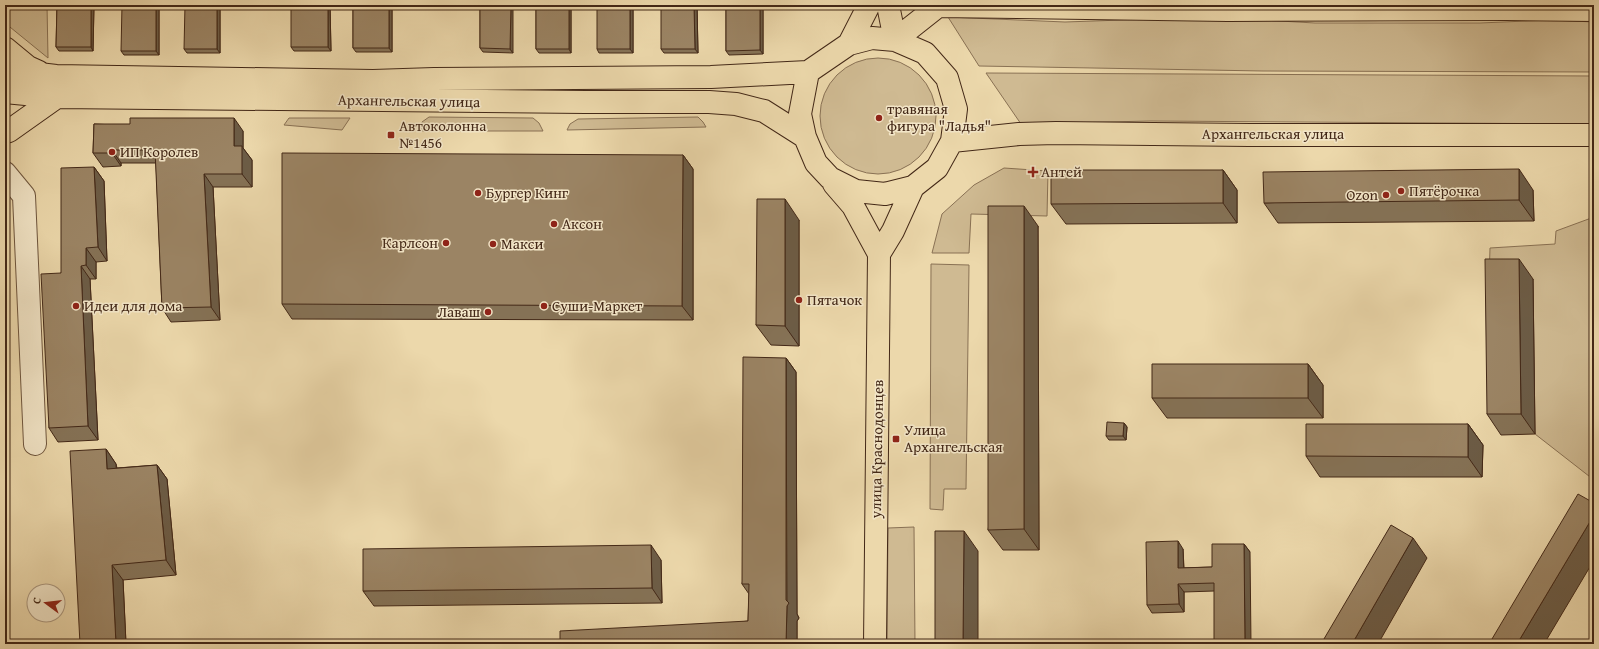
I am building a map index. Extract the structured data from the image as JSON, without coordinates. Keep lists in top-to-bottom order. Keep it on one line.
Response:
{"streets":{"main road":["Архангельская улица","улица Краснодонцев"]},"places":{"other":["травяная фигура \"Ладья\"","ИП Королев","Пятёрочка","Бургер Кинг","Ozon","Аксон","Карлсон","Макси","Пятачок","Идеи для дома","Суши-Маркет","Лаваш"],"transit":["Автоколонна №1456","Улица Архангельская"],"health":["Антей"]},"north":"left"}
